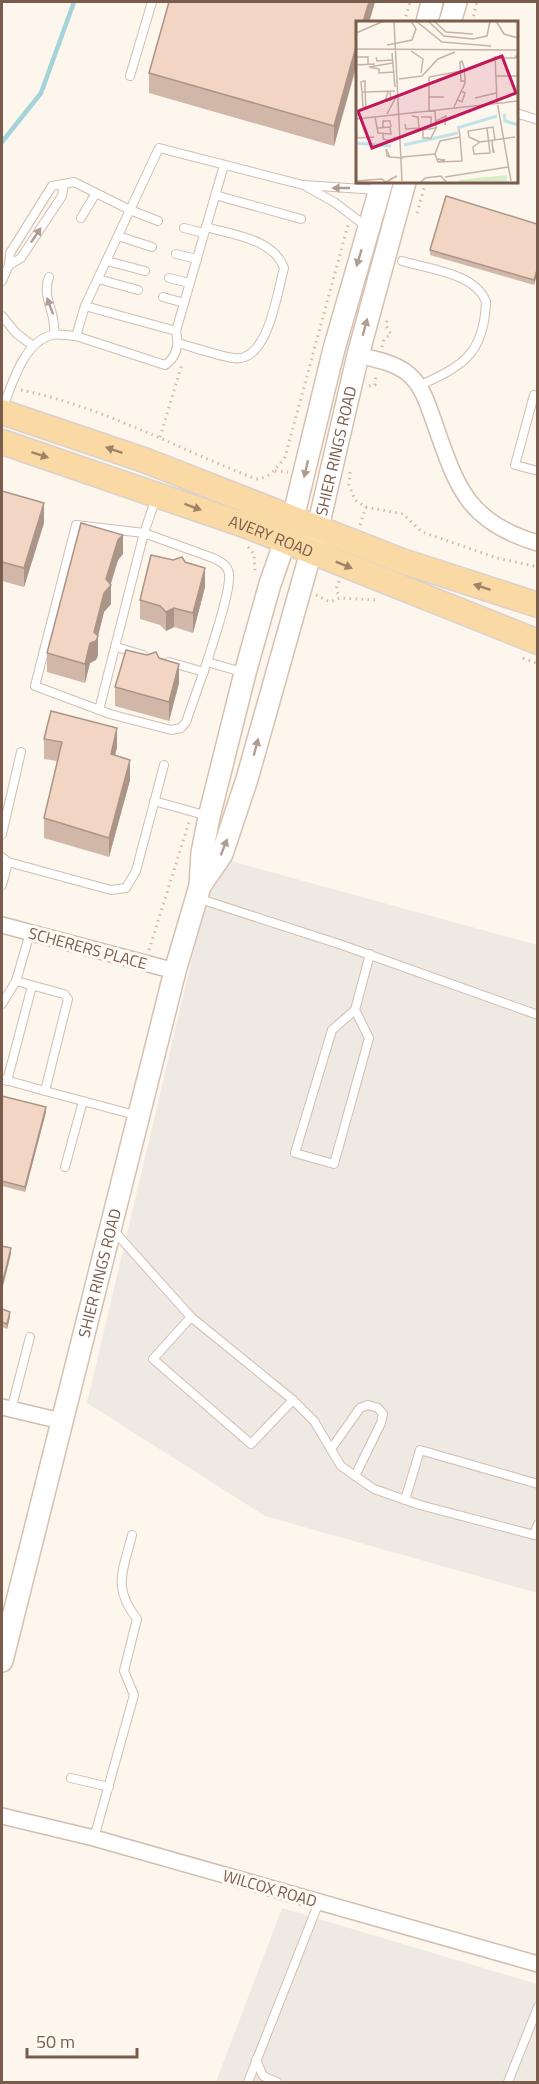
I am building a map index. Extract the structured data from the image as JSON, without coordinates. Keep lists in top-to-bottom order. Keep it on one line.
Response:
{"streets":{"main road":["SHIER RINGS ROAD","AVERY ROAD"],"street":["SCHERERS PLACE","WILCOX ROAD"]},"crossings":[["SHIER RINGS ROAD","AVERY ROAD"],["SHIER RINGS ROAD","SCHERERS PLACE"]],"scale_bar":"50 m"}
